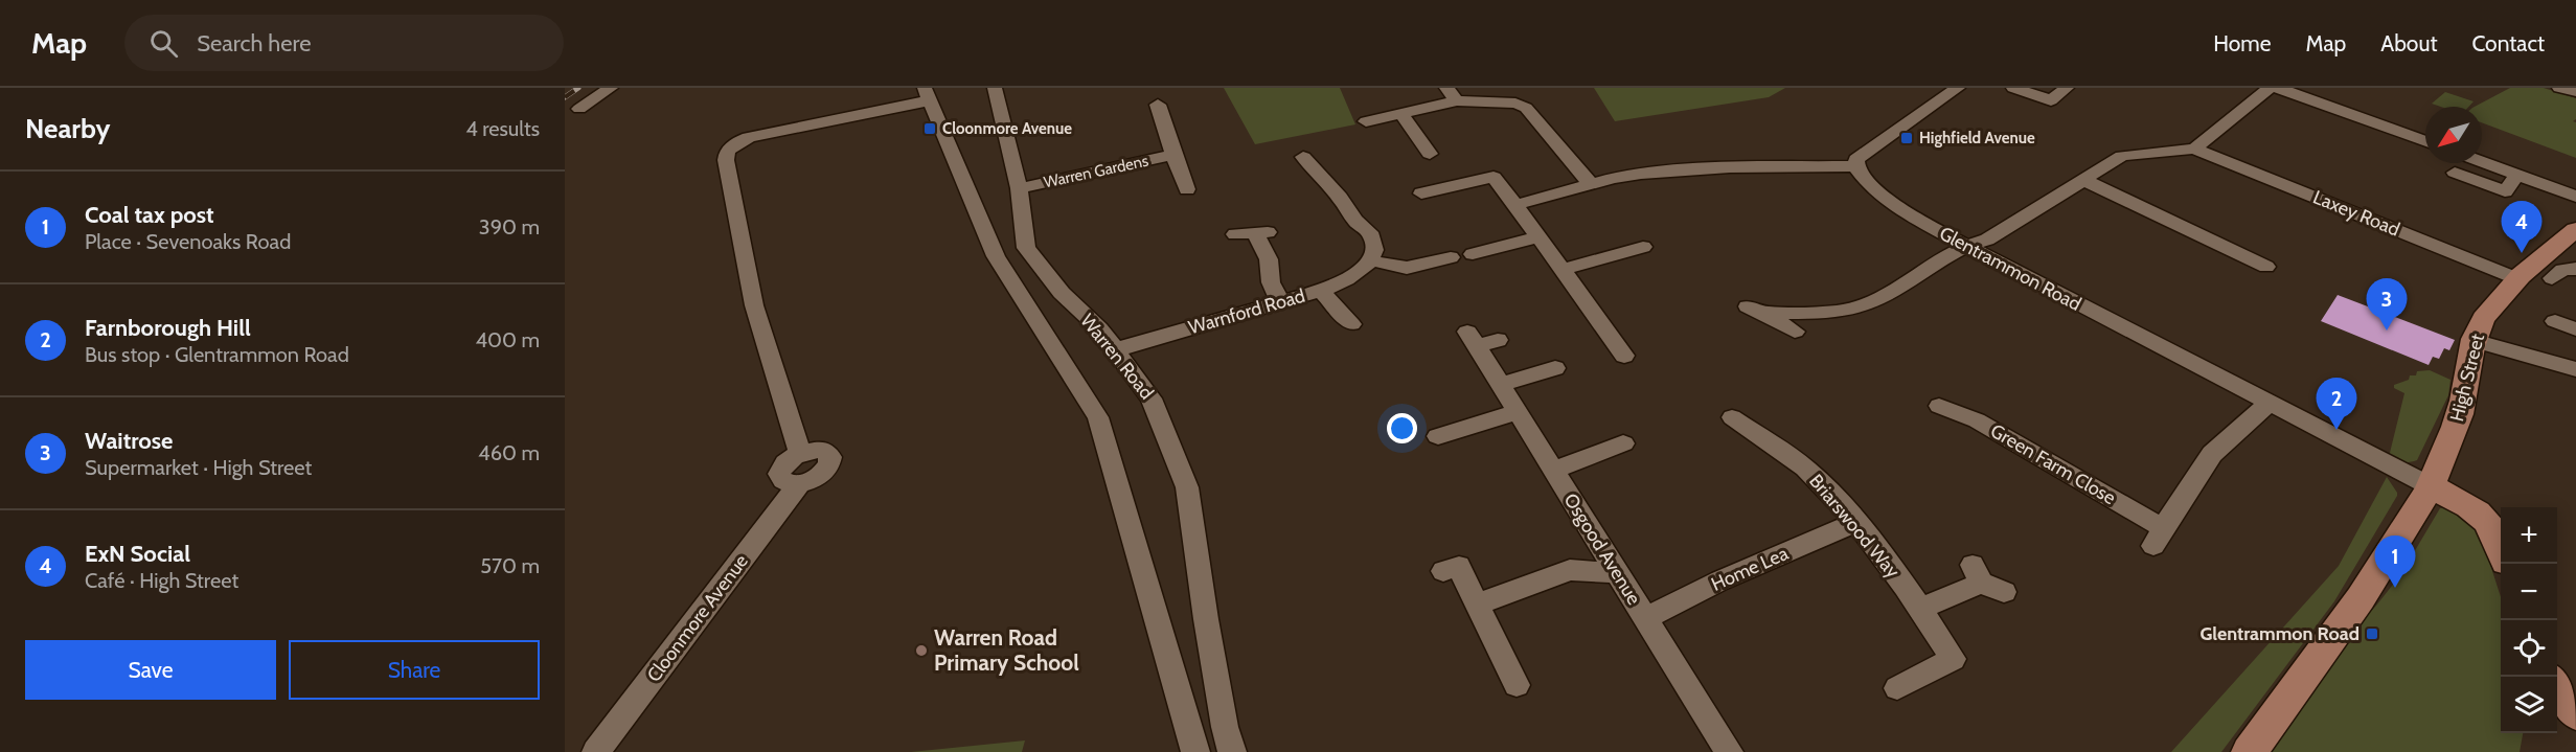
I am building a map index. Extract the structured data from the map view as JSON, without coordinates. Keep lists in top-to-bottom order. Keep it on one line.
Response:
{"streets":{"main road":["High Street"],"street":["Warren Gardens","Laxey Road","Glentrammon Road","Warnford Road","Warren Road","Green Farm Close","Briarswood Way","Osgood Avenue","Home Lea","Cloonmore Avenue"]},"crossings":[["Warren Gardens","Warren Road"],["Laxey Road","High Street"],["Glentrammon Road","High Street"],["Glentrammon Road","Green Farm Close"],["Warnford Road","Warren Road"],["Briarswood Way","Home Lea"],["Osgood Avenue","Home Lea"]],"places":{"transit":["Cloonmore Avenue","Highfield Avenue","Glentrammon Road"],"other":["Warren Road Primary School"]},"north":"bottom left","page":{"header":"Map","search":"Search here","nav":["Home","Map","About","Contact"],"heading":["Nearby","4 results"],"list":[{"mark":"1","name":"Coal tax post","note":"Place · Sevenoaks Road","value":"390 m"},{"mark":"2","name":"Farnborough Hill","note":"Bus stop · Glentrammon Road","value":"400 m"},{"mark":"3","name":"Waitrose","note":"Supermarket · High Street","value":"460 m"},{"mark":"4","name":"ExN Social","note":"Café · High Street","value":"570 m"}],"pins":["4","3","2","1"],"map_buttons":["+","−"],"buttons":["Save","Share"]}}
